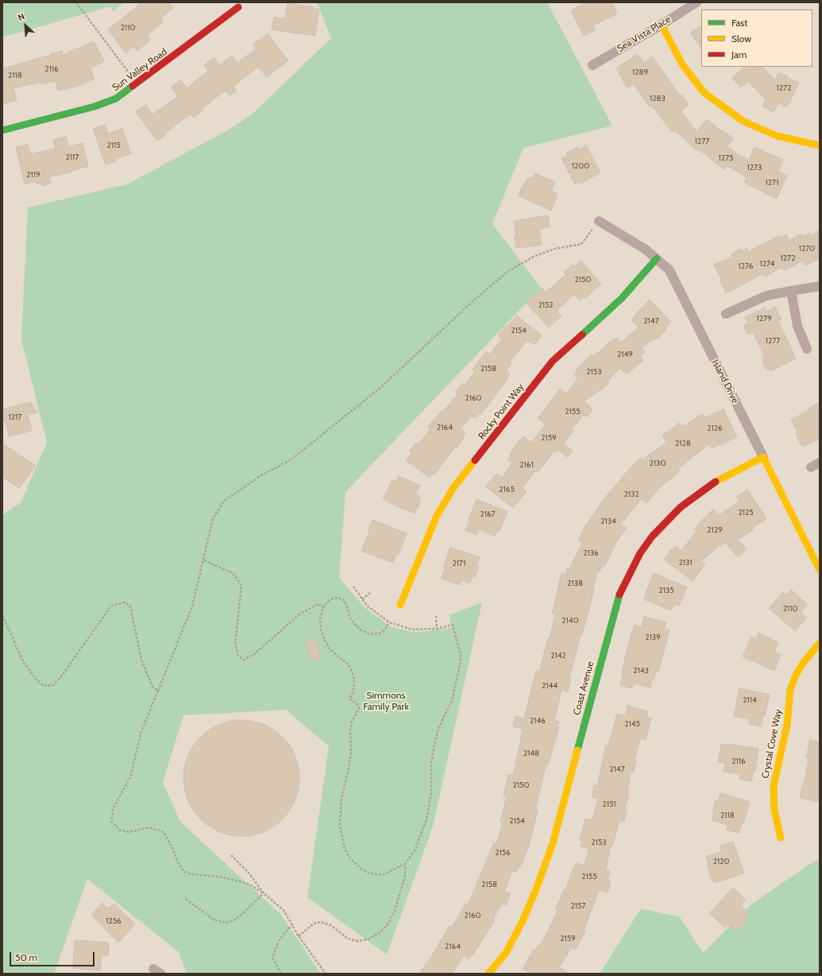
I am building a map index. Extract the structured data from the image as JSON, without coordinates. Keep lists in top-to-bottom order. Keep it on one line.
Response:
{"streets":{"street":["Sea Vista Place","Sun Valley Road","Island Drive","Rocky Point Way","Coast Avenue","Crystal Cove Way"]},"crossings":[["Island Drive","Rocky Point Way"],["Island Drive","Coast Avenue"]],"parks":["Simmons Family Park"],"house_numbers":["2110","2116","1289","2118","1272","1283","1277","2115","2117","1275","1200","1273","2119","1271","1270","1272","1274","1276","2150","2152","1279","2147","2154","1277","2149","2158","2153","2160","2155","1217","2164","2126","2159","2128","2130","2161","2165","2132","2125","2167","2134","2129","2136","2131","2171","2138","2135","2110","2140","2139","2142","2143","2144","2114","2146","2145","2148","2116","2147","2150","2151","2118","2154","2153","2156","2120","2155","2158","2157","2160","1256","2159","2164"],"legend":["Fast","Slow","Jam"],"scale_bar":"50 m","north":"top left"}
